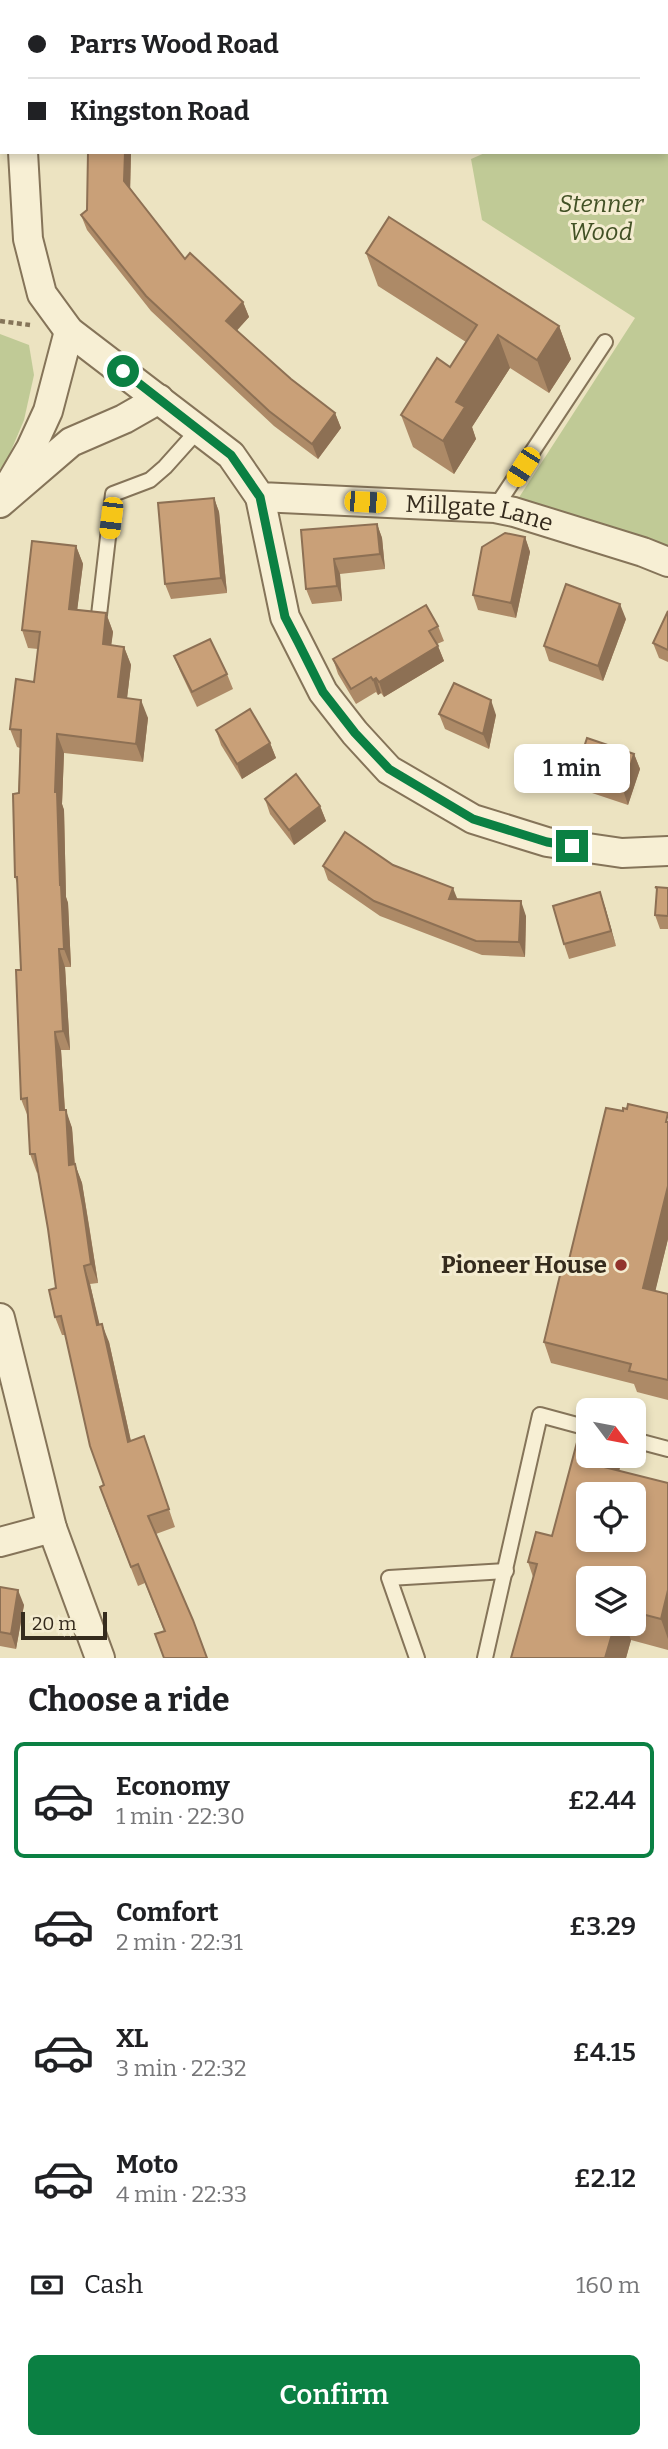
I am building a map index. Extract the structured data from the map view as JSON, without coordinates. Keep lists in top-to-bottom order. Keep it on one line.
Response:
{"streets":{"street":["Millgate Lane"]},"parks":["Stenner Wood"],"places":["Pioneer House"],"scale_bar":"20 m","north":"bottom right","page":{"banner":["Parrs Wood Road","Kingston Road"],"bubble":"1 min","scale":"20 m","heading":"Choose a ride","list":[{"name":"Economy","note":"1 min · 22:30","value":"£2.44"},{"name":"Comfort","note":"2 min · 22:31","value":"£3.29"},{"name":"XL","note":"3 min · 22:32","value":"£4.15"},{"name":"Moto","note":"4 min · 22:33","value":"£2.12"}],"pay":["Cash","160 m"],"buttons":"Confirm"}}
